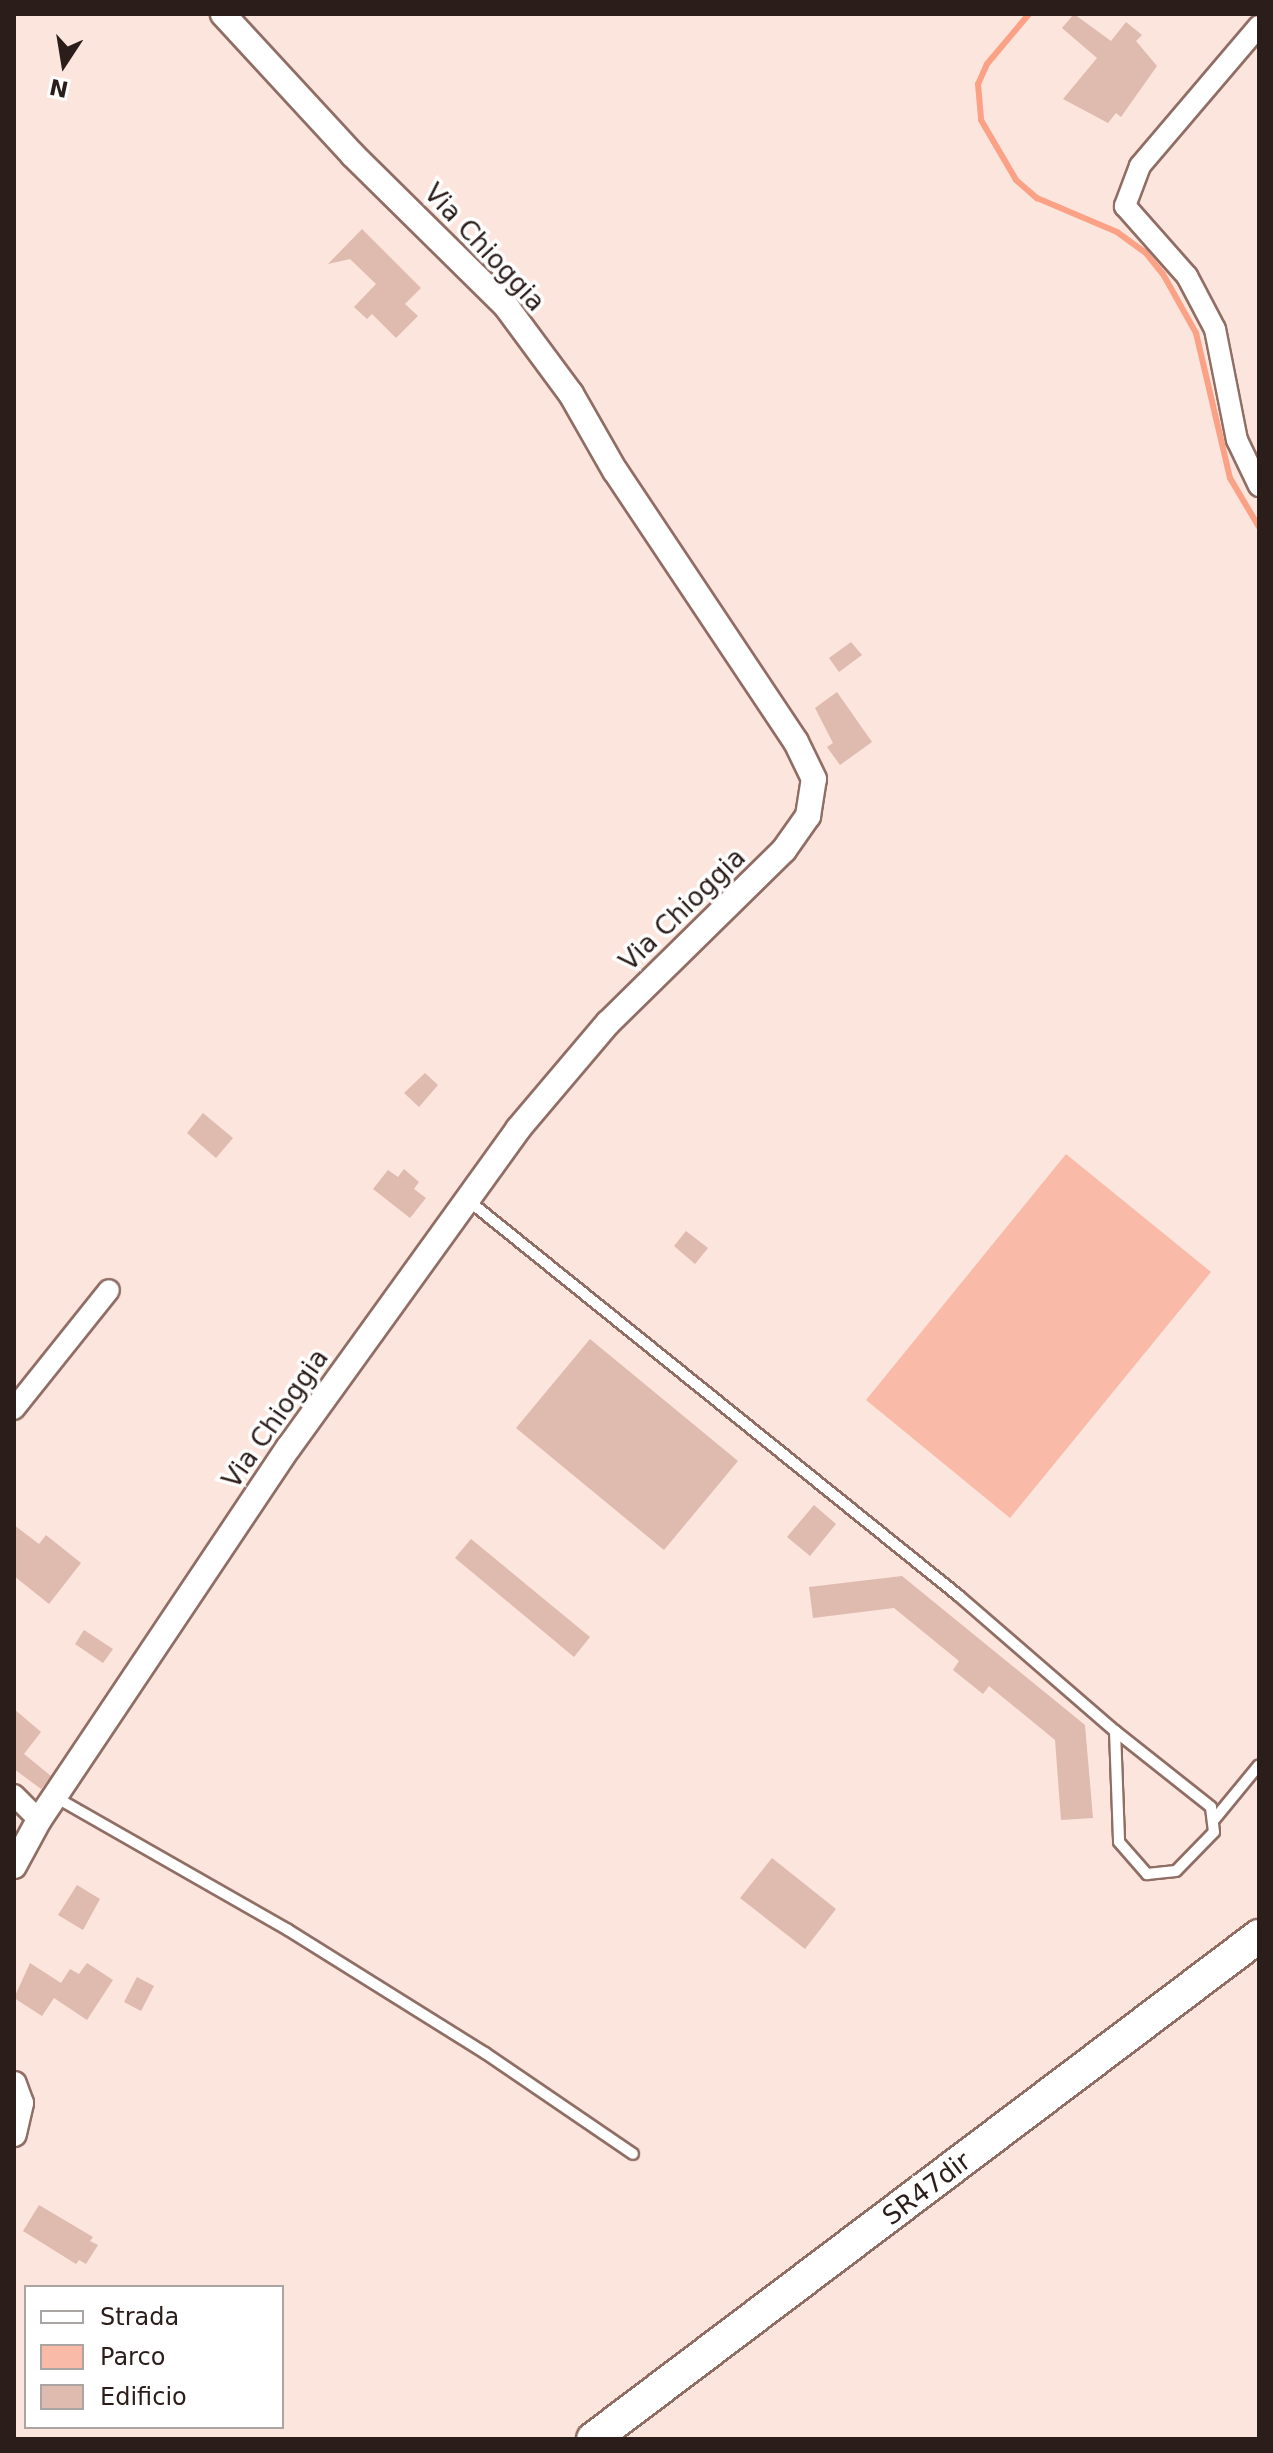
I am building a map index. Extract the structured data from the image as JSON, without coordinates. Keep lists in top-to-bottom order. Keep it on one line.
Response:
{"streets":{"highway":["SR47dir"],"street":["Via Chioggia"]},"legend":["Strada","Parco","Edificio"],"north":"bottom"}
